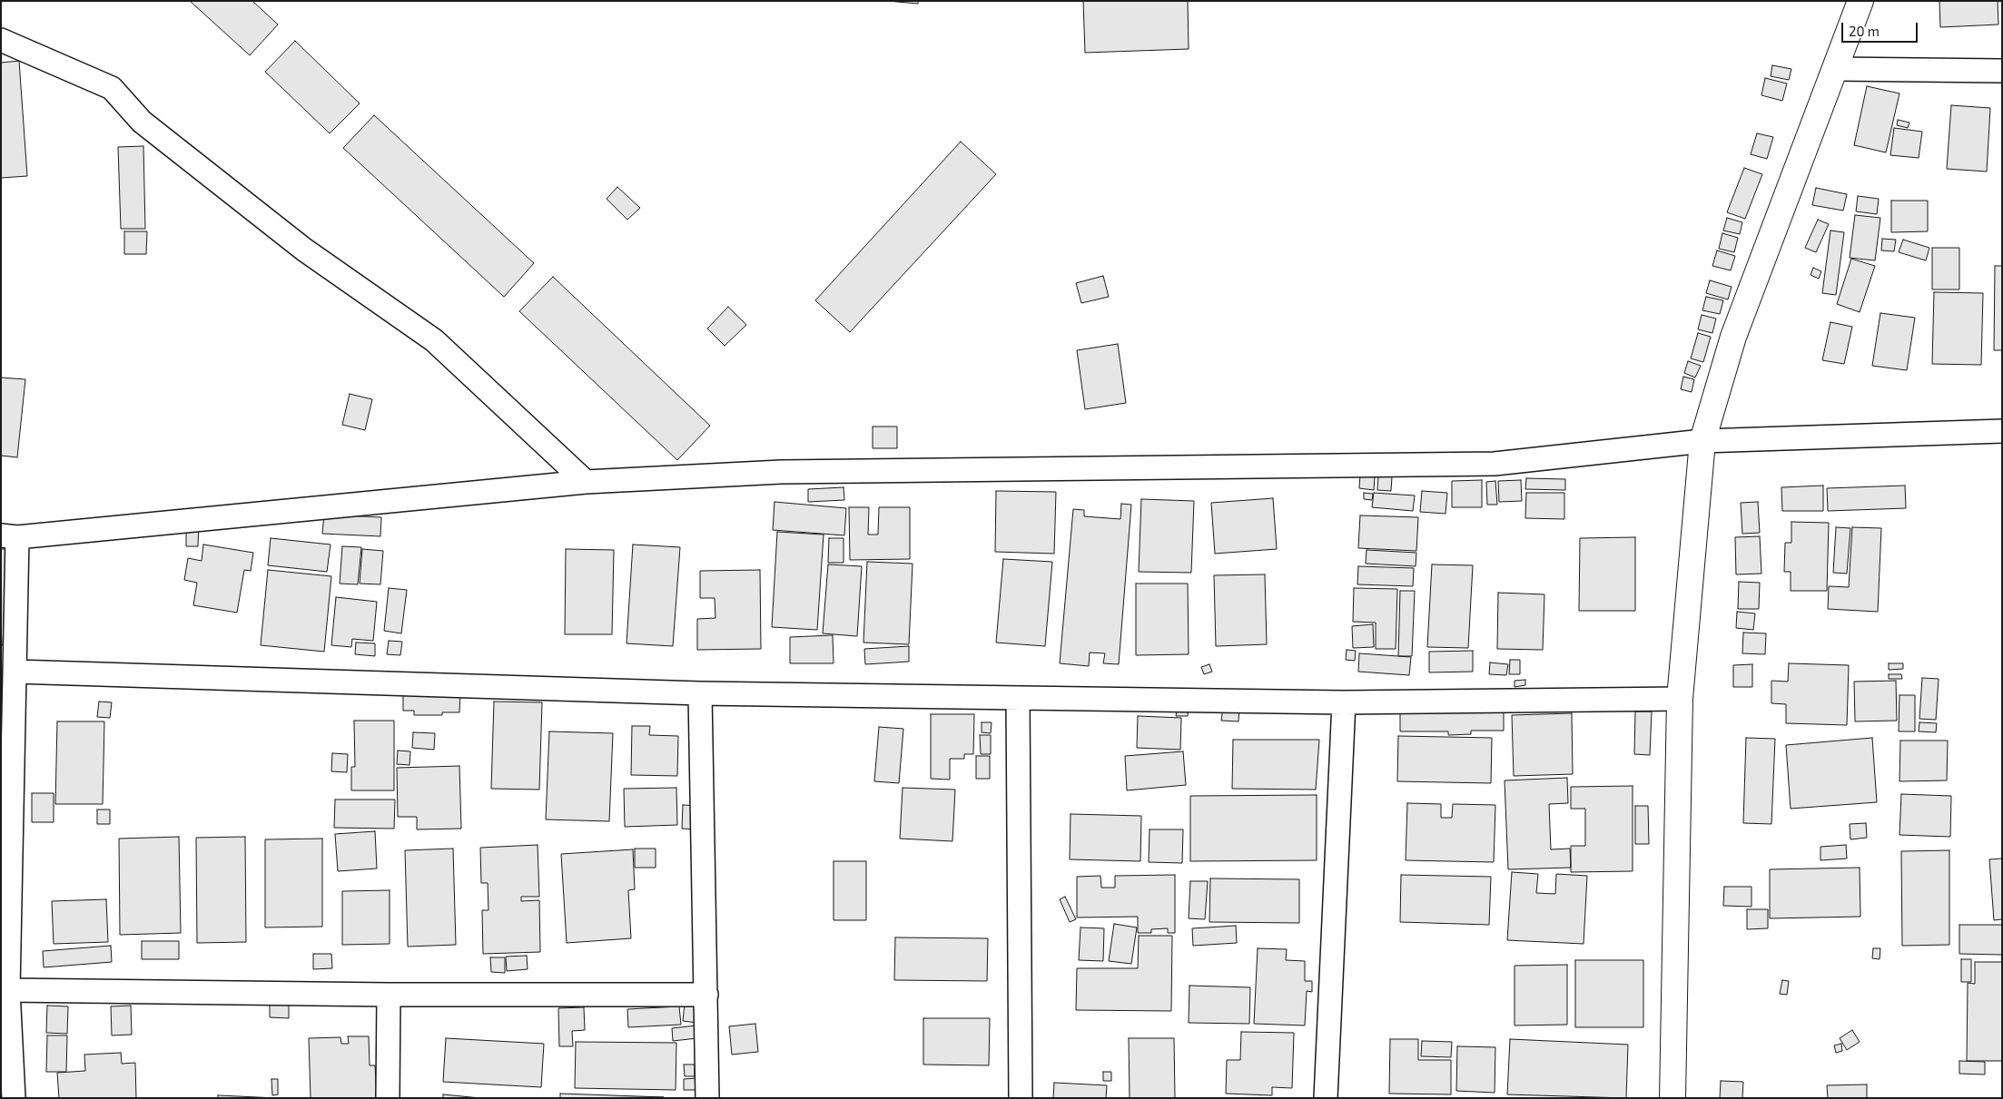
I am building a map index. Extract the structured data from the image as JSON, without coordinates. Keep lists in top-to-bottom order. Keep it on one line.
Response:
{"scale_bar":"20 m"}
